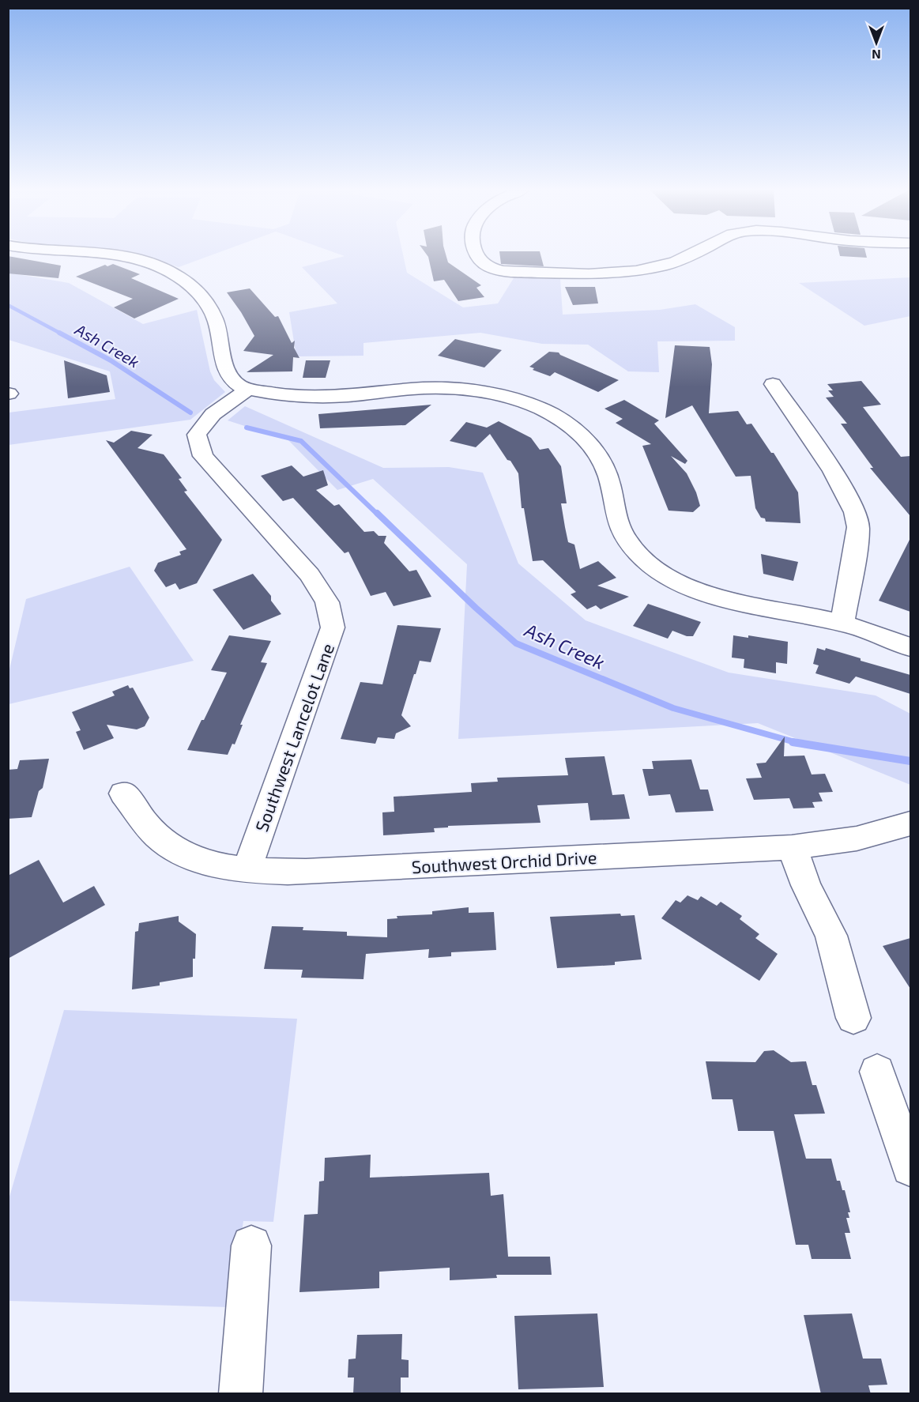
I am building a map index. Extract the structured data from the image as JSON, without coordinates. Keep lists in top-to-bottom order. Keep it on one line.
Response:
{"streets":{"street":["Southwest Lancelot Lane","Southwest Orchid Drive"]},"crossings":[["Southwest Lancelot Lane","Southwest Orchid Drive"]],"water":["Ash Creek"],"north":"bottom"}
